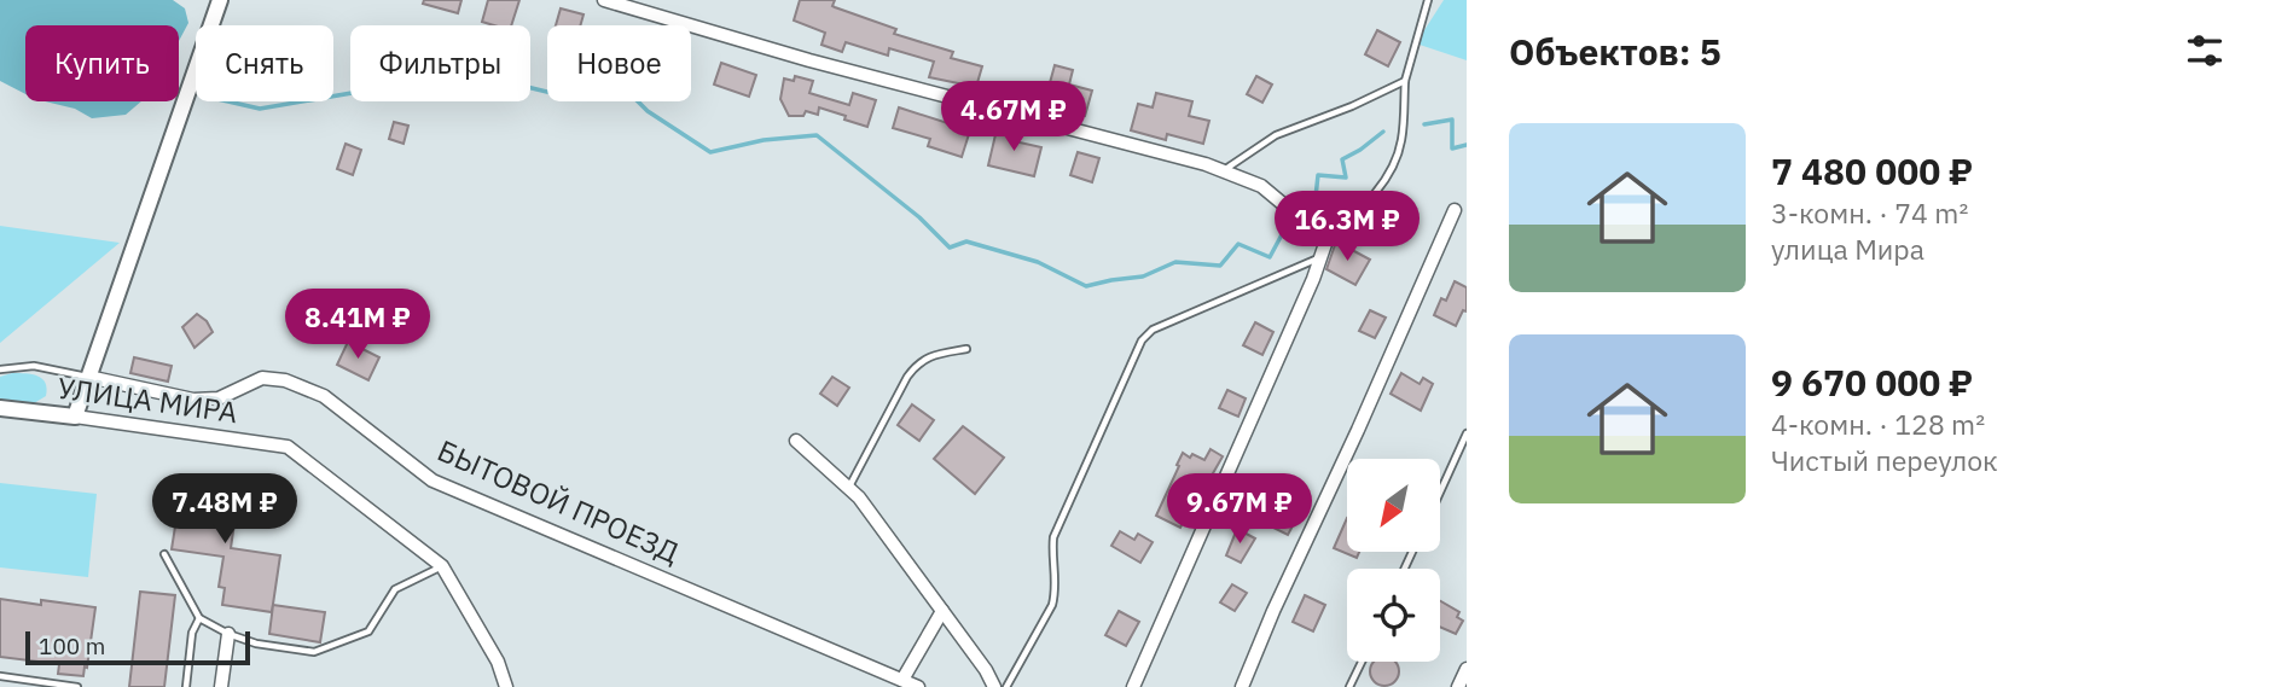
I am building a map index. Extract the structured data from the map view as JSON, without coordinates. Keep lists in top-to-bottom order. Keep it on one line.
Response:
{"streets":{"street":["УЛИЦА МИРА","БЫТОВОЙ ПРОЕЗД"]},"scale_bar":"100 m","north":"bottom left","page":{"heading":"Объектов: 5","chip":["Купить","Снять","Фильтры","Новое"],"price":["4.67M ₽","16.3M ₽","8.41M ₽","7.48M ₽","9.67M ₽"],"list":[{"name":"7 480 000 ₽","note":"3-комн. · 74 m² · улица Мира"},{"name":"9 670 000 ₽","note":"4-комн. · 128 m² · Чистый переулок"}],"scale":"100 m"}}
